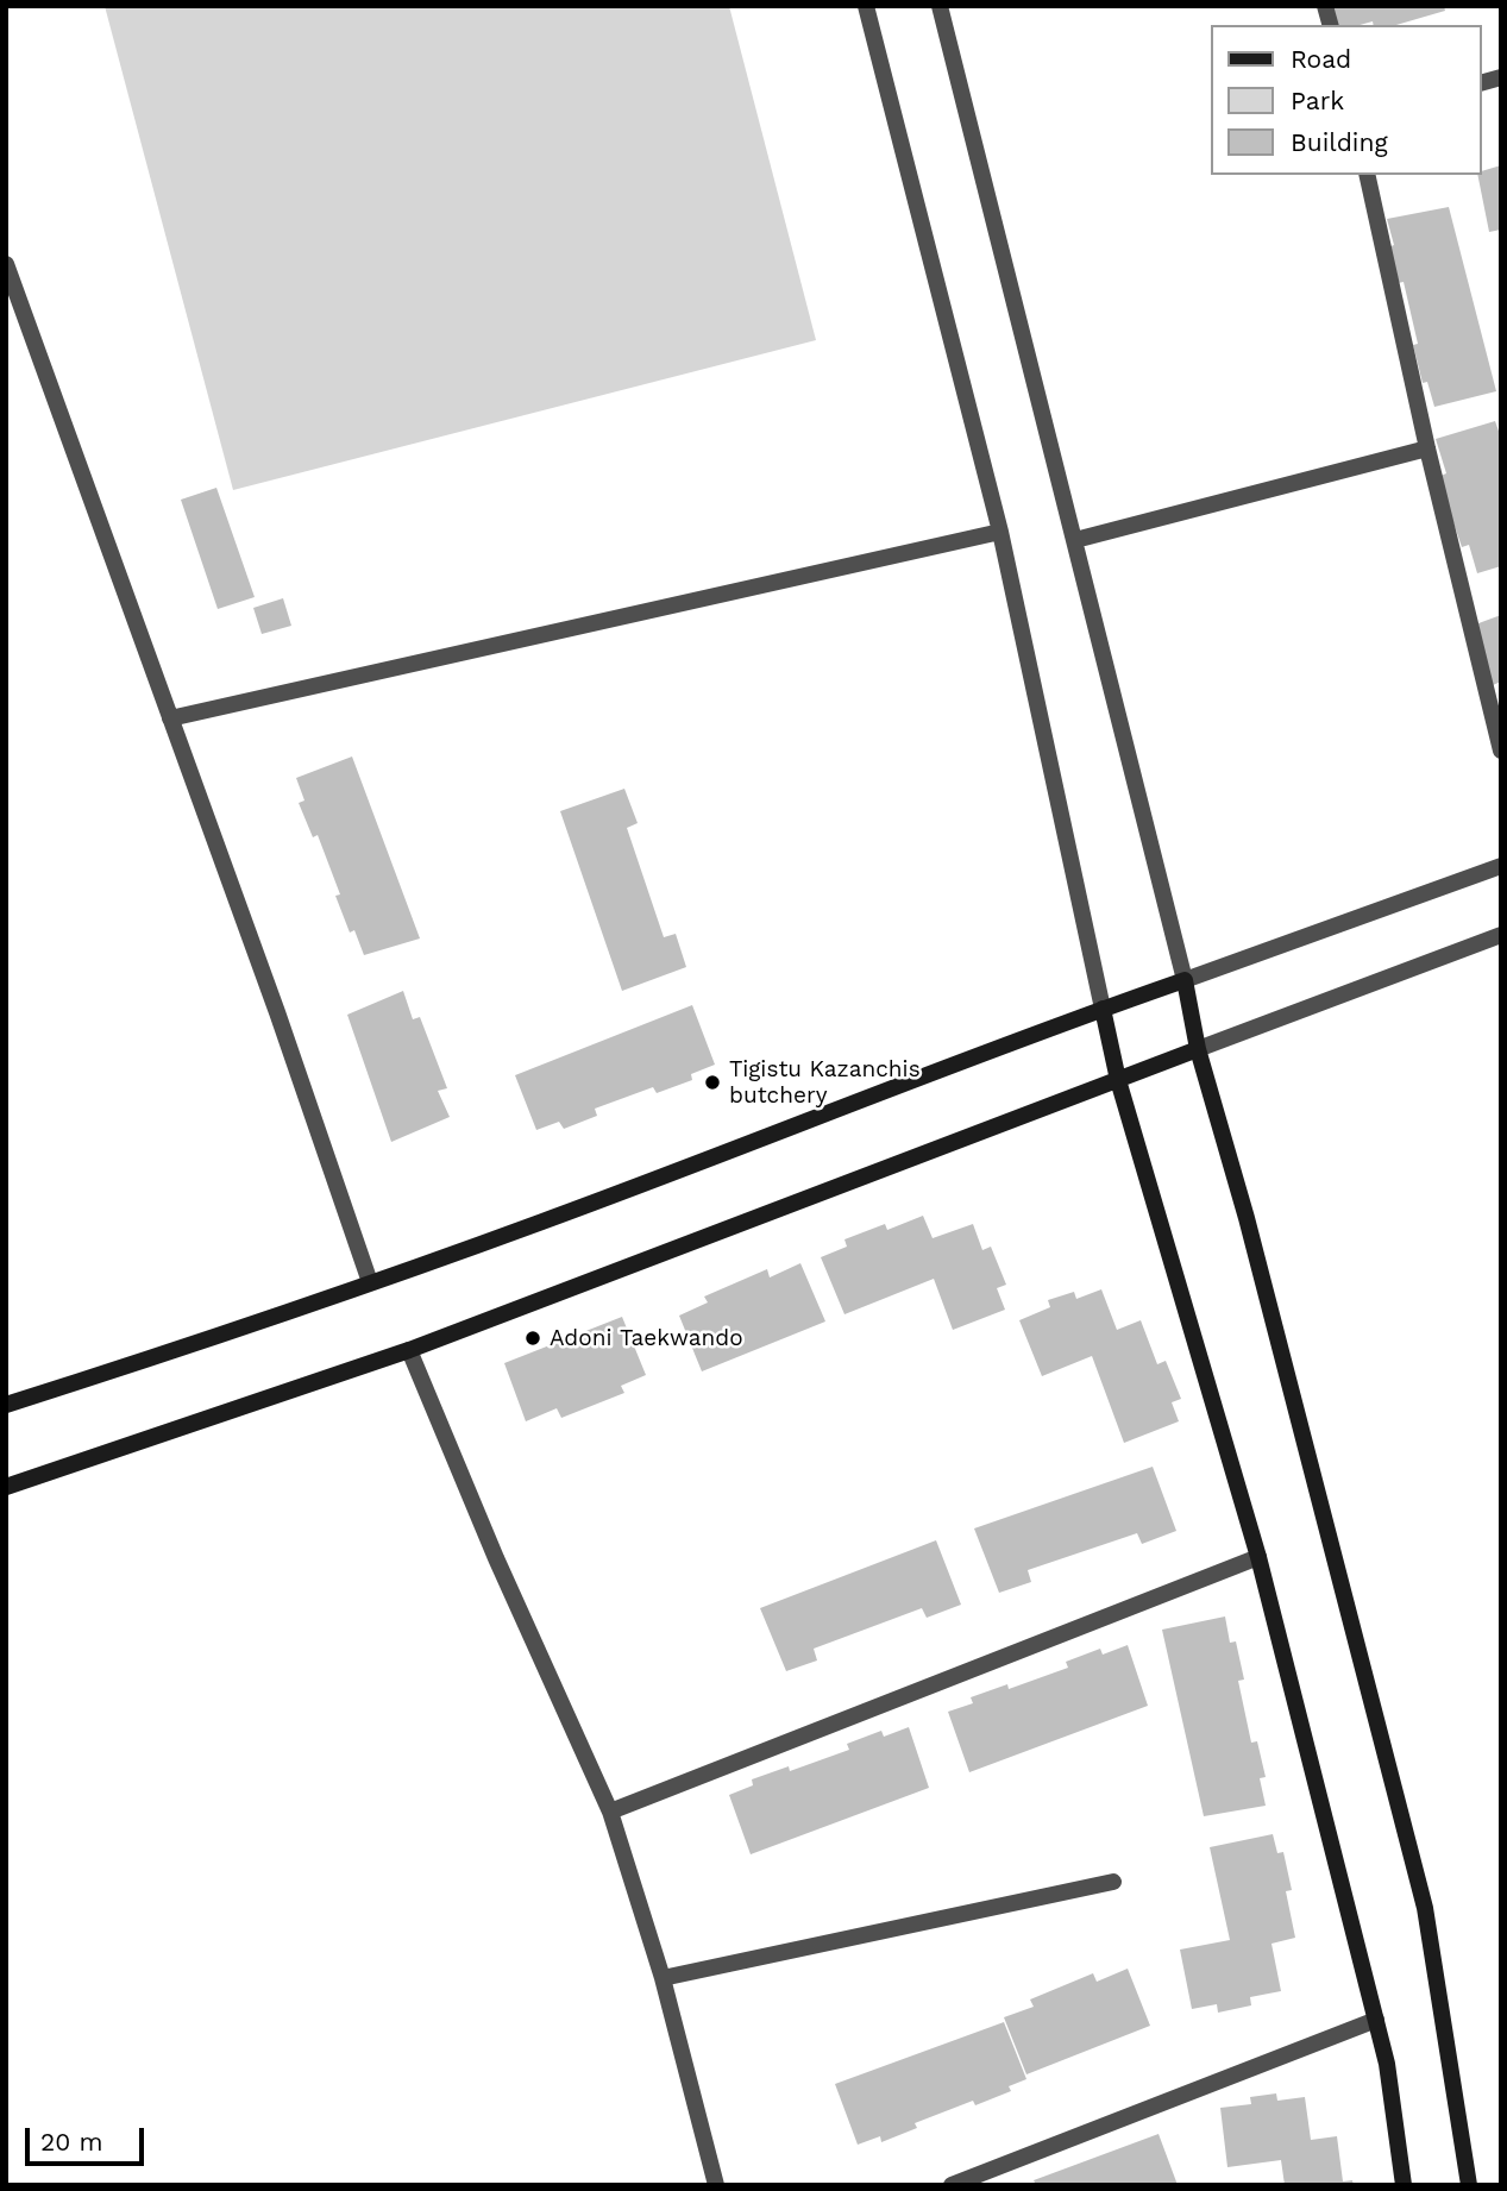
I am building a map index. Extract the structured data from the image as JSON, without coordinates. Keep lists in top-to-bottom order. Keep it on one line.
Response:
{"places":["Tigistu Kazanchis butchery","Adoni Taekwando"],"legend":["Road","Park","Building"],"scale_bar":"20 m"}
